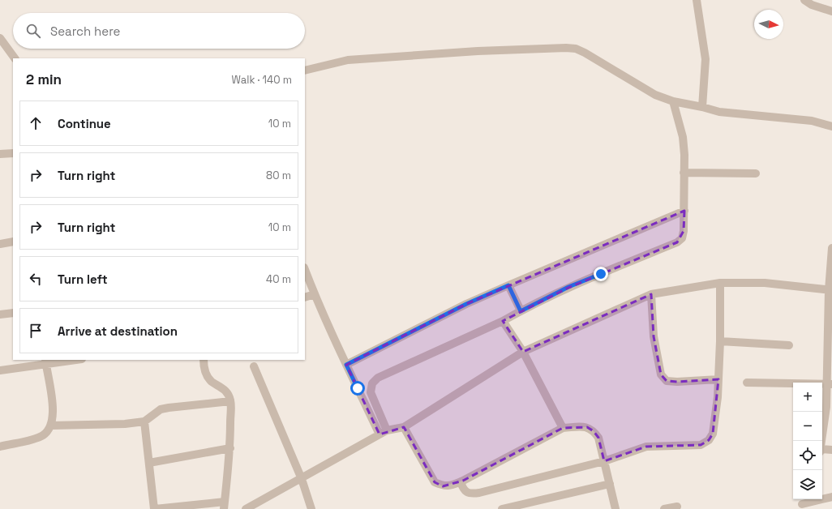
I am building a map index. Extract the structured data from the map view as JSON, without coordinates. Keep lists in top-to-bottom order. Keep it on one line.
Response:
{"north":"right","page":{"search":"Search here","heading":["2 min","Walk · 140 m"],"list":[["Continue","10 m"],["Turn right","80 m"],["Turn right","10 m"],["Turn left","40 m"],"Arrive at destination"],"map_buttons":["+","−"]}}
